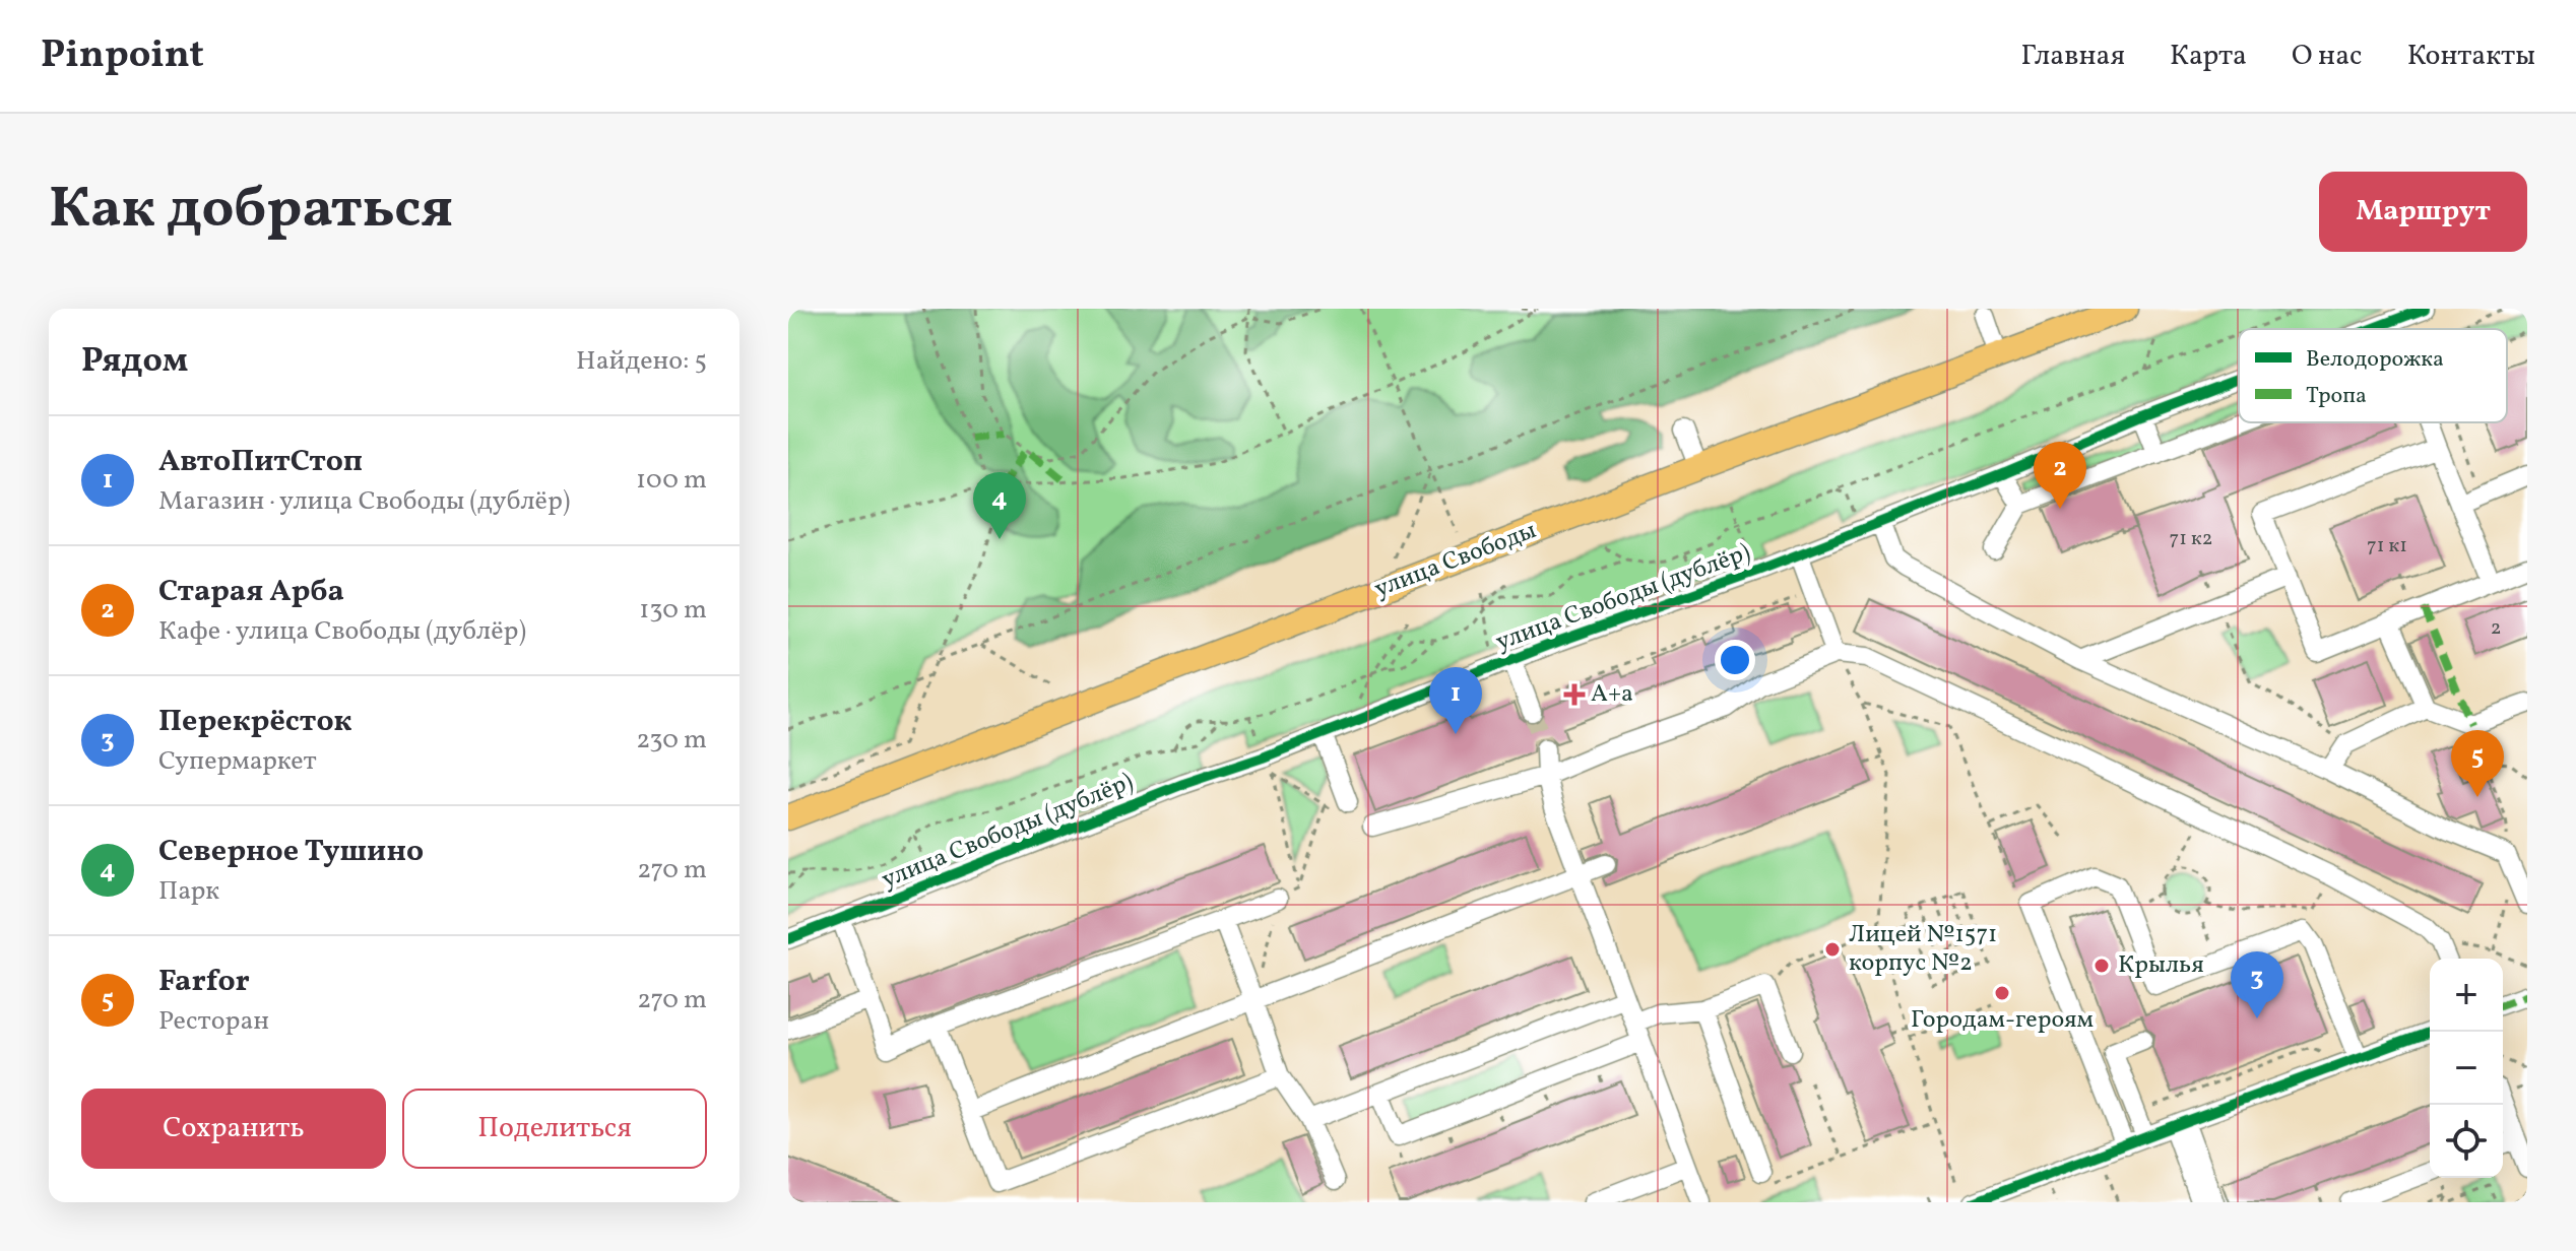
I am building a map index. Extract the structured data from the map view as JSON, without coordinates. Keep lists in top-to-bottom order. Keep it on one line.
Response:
{"streets":{"main road":["улица Свободы"],"street":["улица Свободы (дублёр)"]},"places":{"health":["А+а"],"other":["Лицей №1571 корпус №2","Крылья","Городам-героям"]},"house_numbers":["71 к2","71 к1","2"],"legend":["Велодорожка","Тропа"],"page":{"header":"Pinpoint","nav":["Главная","Карта","О нас","Контакты"],"title":"Как добраться","buttons":["Маршрут",["Сохранить","Поделиться"]],"heading":["Рядом","Найдено: 5"],"list":[{"mark":"1","name":"АвтоПитСтоп","note":"Магазин · улица Свободы (дублёр)","value":"100 m"},{"mark":"2","name":"Старая Арба","note":"Кафе · улица Свободы (дублёр)","value":"130 m"},{"mark":"3","name":"Перекрёсток","note":"Супермаркет","value":"230 m"},{"mark":"4","name":"Северное Тушино","note":"Парк","value":"270 m"},{"mark":"5","name":"Farfor","note":"Ресторан","value":"270 m"}],"pins":["2","4","1","5","3"],"map_buttons":["+","−"]}}
